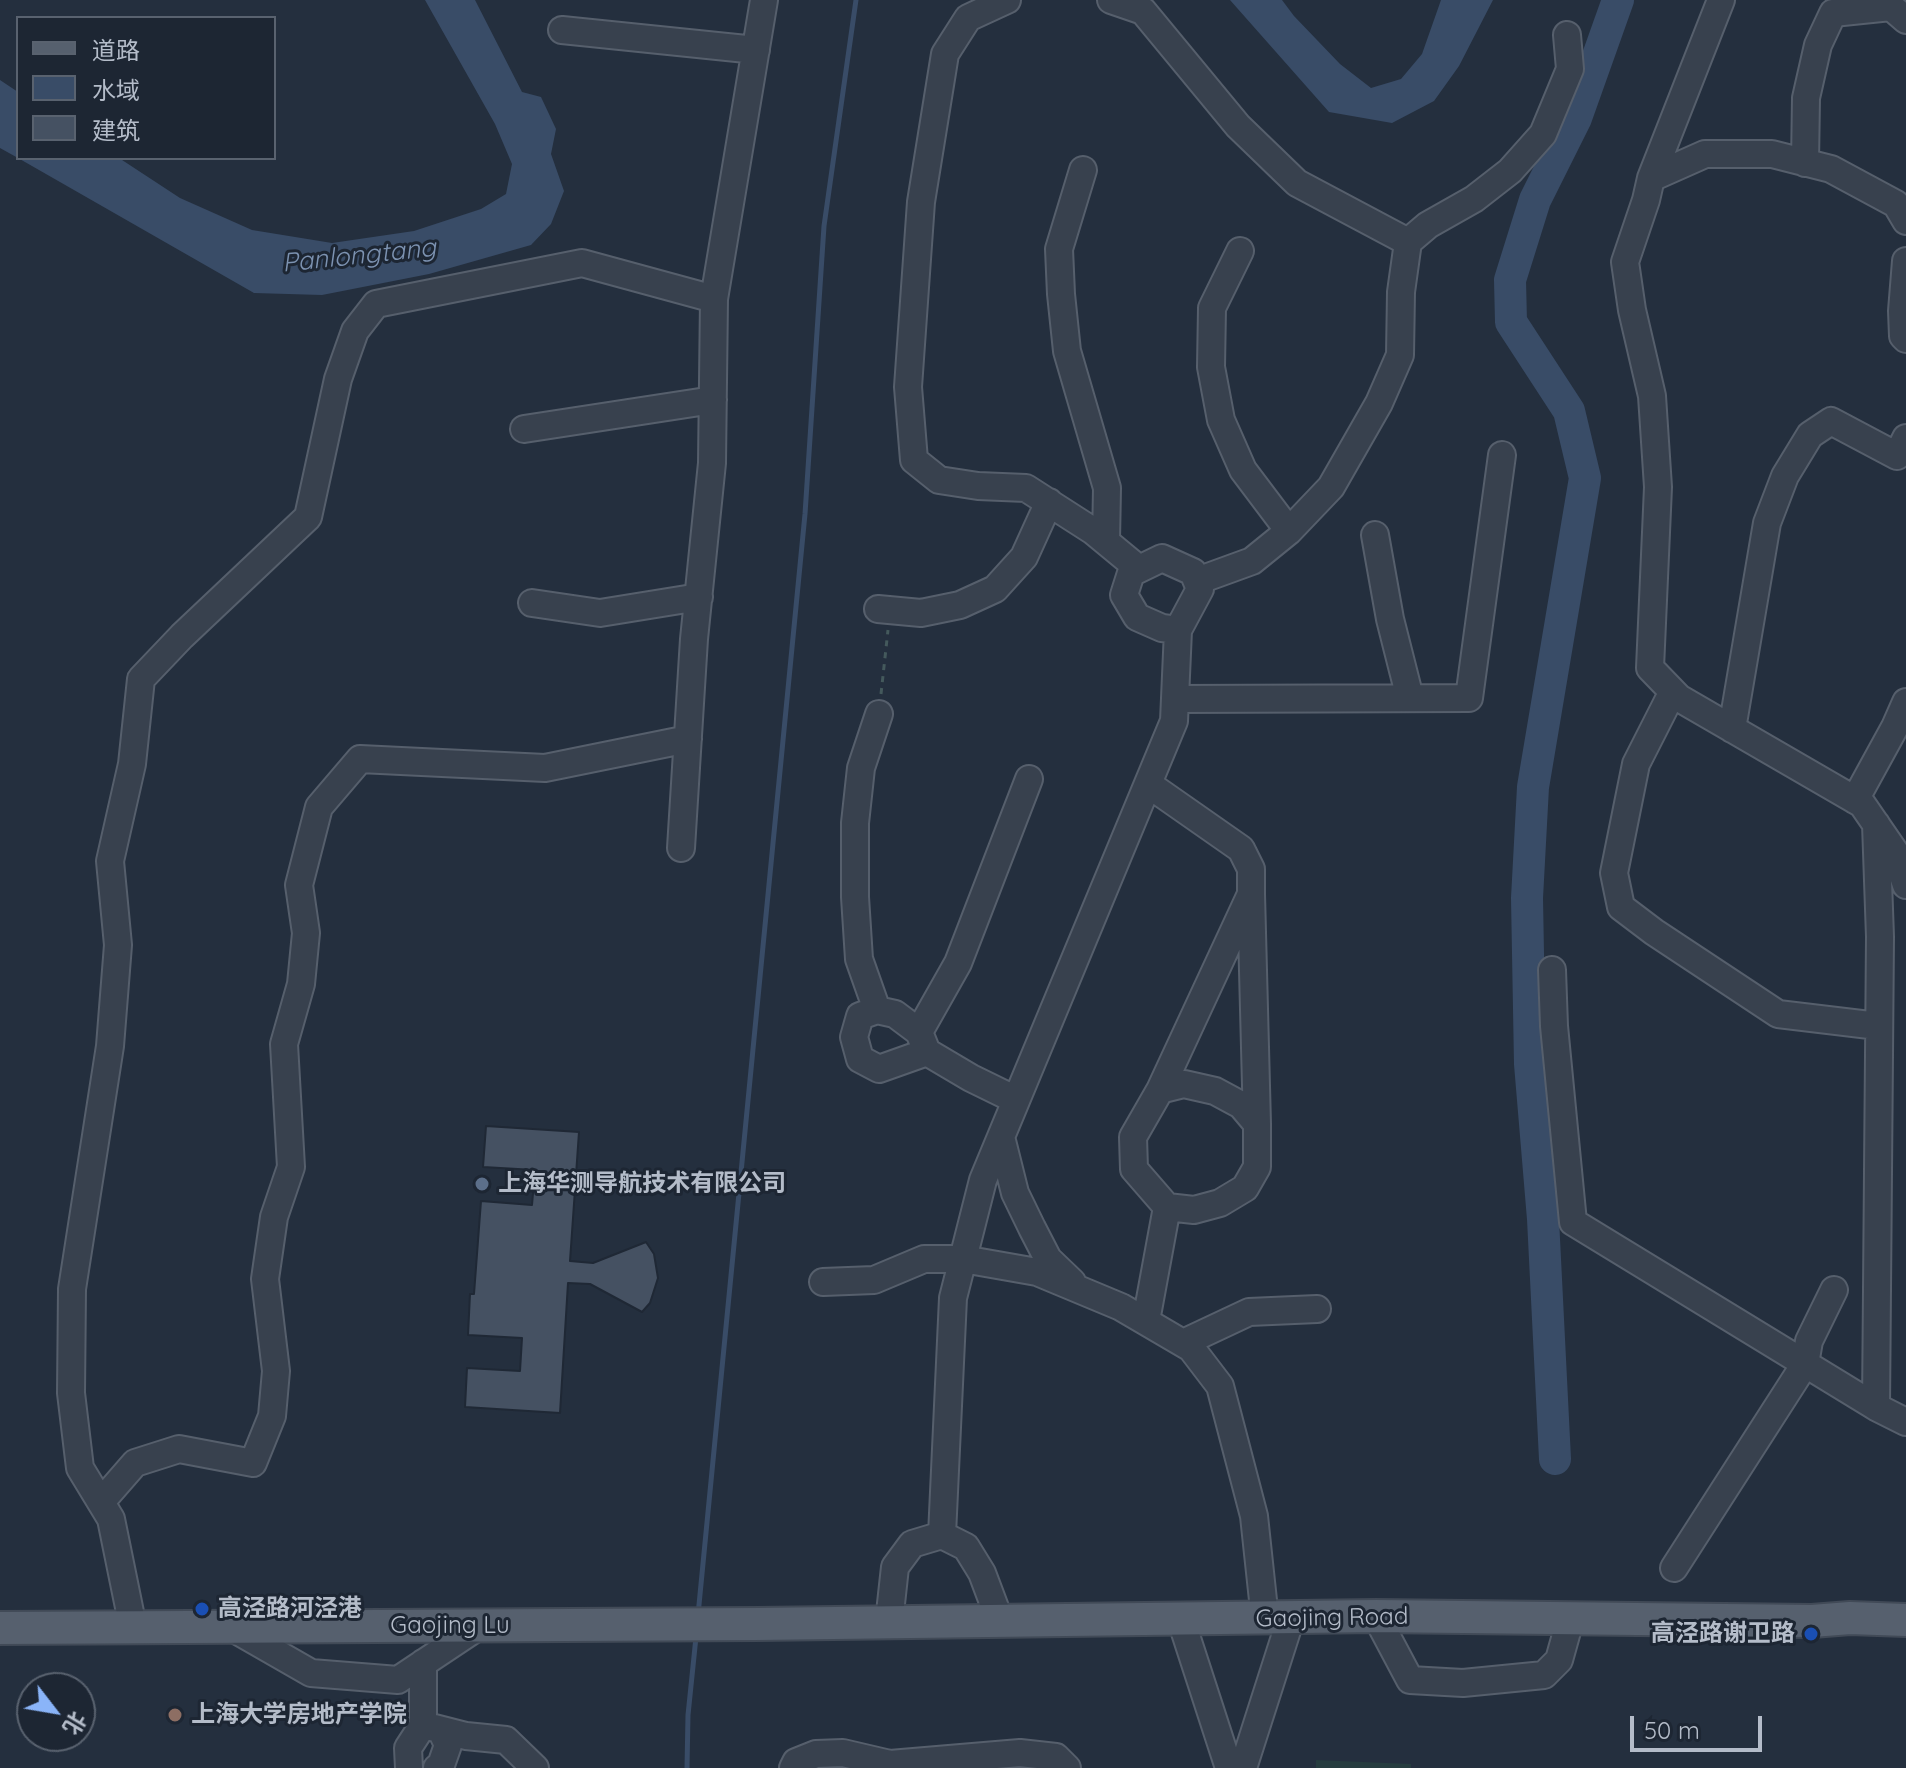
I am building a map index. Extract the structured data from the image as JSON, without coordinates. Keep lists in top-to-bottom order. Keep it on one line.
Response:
{"streets":{"main road":["Gaojing Road","Gaojing Lu"]},"crossings":[["Gaojing Road","Gaojing Lu"]],"water":["Panlongtang"],"places":["上海华测导航技术有限公司","高泾路河泾港","高泾路谢卫路","上海大学房地产学院"],"legend":["道路","水域","建筑"],"scale_bar":"50 m","north":"bottom right"}
